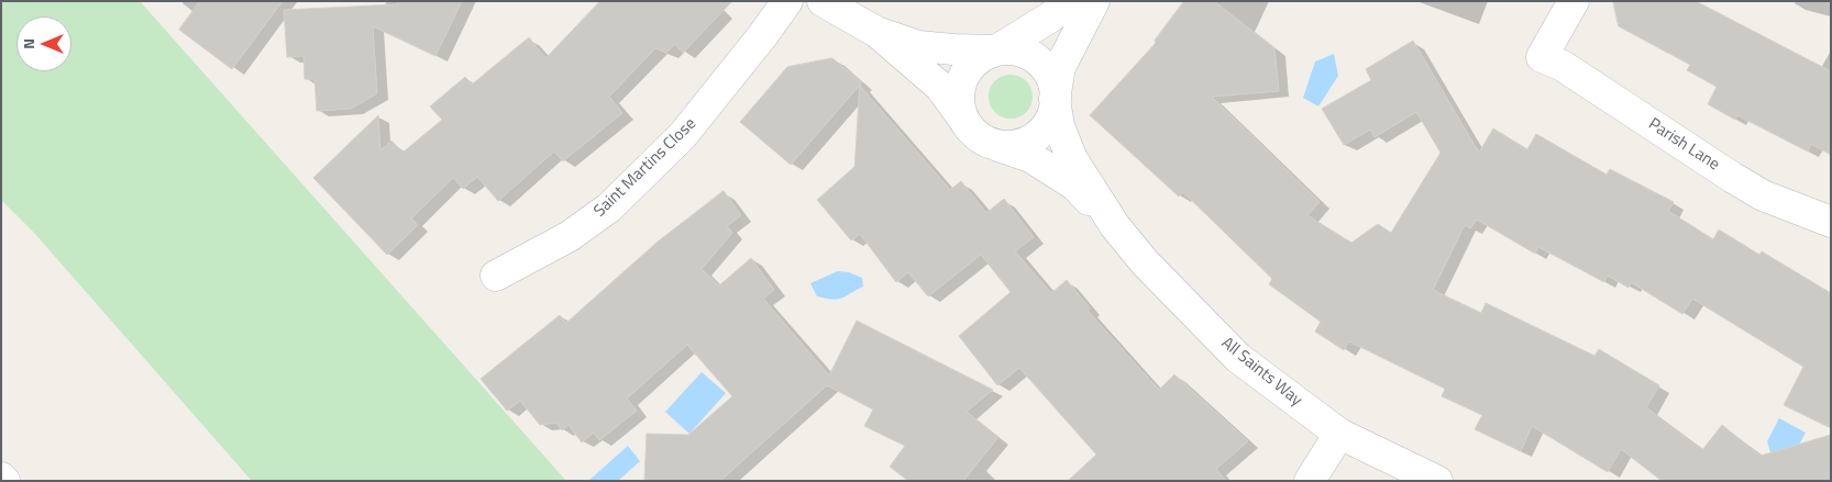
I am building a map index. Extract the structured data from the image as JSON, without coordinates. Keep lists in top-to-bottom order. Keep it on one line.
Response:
{"streets":{"street":["Parish Lane","Saint Martins Close","All Saints Way"]},"north":"left"}
